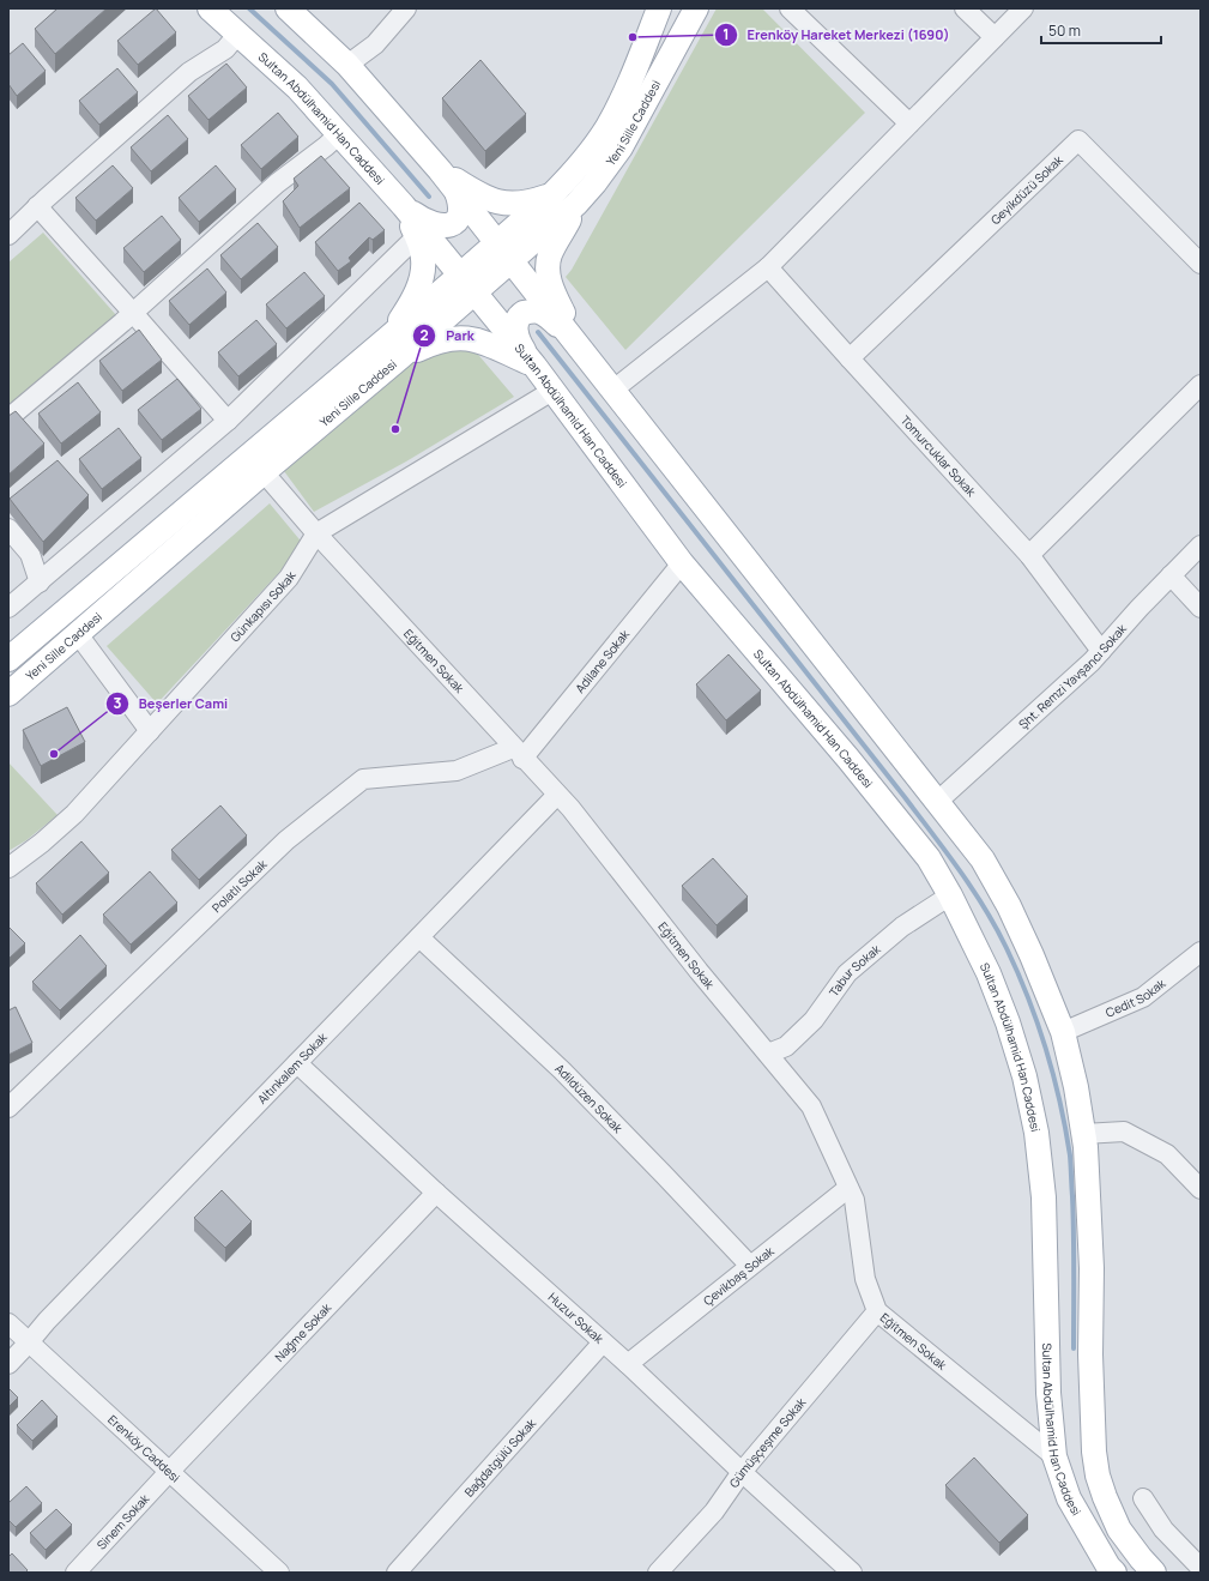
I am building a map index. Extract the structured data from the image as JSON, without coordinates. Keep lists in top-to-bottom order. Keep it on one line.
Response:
{"streets":{"main road":["Sultan Abdülhamid Han Caddesi","Yeni Sille Caddesi"],"street":["Geyikdüzü Sokak","Tomurcuklar Sokak","Günkapısı Sokak","Adilane Sokak","Eğitmen Sokak","Şht. Remzi Yavşancı Sokak","Polatlı Sokak","Tabur Sokak","Cedit Sokak","Altınkalem Sokak","Adildüzen Sokak","Çevikbaş Sokak","Huzur Sokak","Nağme Sokak","Gümüşçeşme Sokak","Erenköy Caddesi","Bağdatgülü Sokak","Sinem Sokak"]},"crossings":[["Sultan Abdülhamid Han Caddesi","Yeni Sille Caddesi"],["Sultan Abdülhamid Han Caddesi","Günkapısı Sokak"],["Sultan Abdülhamid Han Caddesi","Adilane Sokak"],["Sultan Abdülhamid Han Caddesi","Eğitmen Sokak"],["Sultan Abdülhamid Han Caddesi","Şht. Remzi Yavşancı Sokak"],["Sultan Abdülhamid Han Caddesi","Tabur Sokak"],["Sultan Abdülhamid Han Caddesi","Cedit Sokak"],["Yeni Sille Caddesi","Eğitmen Sokak"],["Geyikdüzü Sokak","Tomurcuklar Sokak"],["Tomurcuklar Sokak","Şht. Remzi Yavşancı Sokak"],["Günkapısı Sokak","Eğitmen Sokak"],["Adilane Sokak","Eğitmen Sokak"],["Adilane Sokak","Polatlı Sokak"],["Eğitmen Sokak","Polatlı Sokak"],["Eğitmen Sokak","Tabur Sokak"],["Eğitmen Sokak","Altınkalem Sokak"],["Eğitmen Sokak","Çevikbaş Sokak"],["Eğitmen Sokak","Gümüşçeşme Sokak"],["Altınkalem Sokak","Adildüzen Sokak"],["Altınkalem Sokak","Huzur Sokak"],["Altınkalem Sokak","Erenköy Caddesi"],["Adildüzen Sokak","Çevikbaş Sokak"],["Çevikbaş Sokak","Huzur Sokak"],["Huzur Sokak","Nağme Sokak"],["Huzur Sokak","Gümüşçeşme Sokak"],["Huzur Sokak","Bağdatgülü Sokak"],["Nağme Sokak","Erenköy Caddesi"],["Nağme Sokak","Sinem Sokak"],["Erenköy Caddesi","Sinem Sokak"]],"places":["Erenköy Hareket Merkezi (1690)","Park","Beşerler Cami"],"scale_bar":"50 m"}
